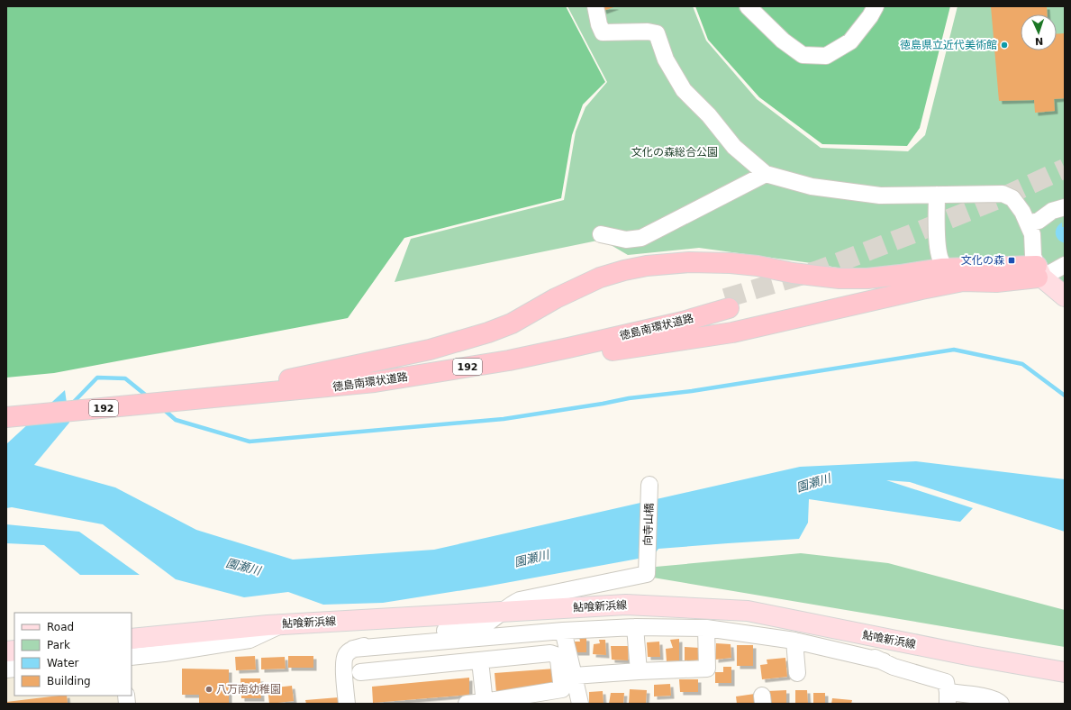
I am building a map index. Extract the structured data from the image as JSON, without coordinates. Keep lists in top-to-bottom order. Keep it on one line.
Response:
{"streets":{"highway":["徳島南環状道路","192"],"main road":["鮎喰新浜線"],"street":["向寺山橋"]},"crossings":[["向寺山橋","鮎喰新浜線"]],"water":["園瀬川"],"parks":["文化の森総合公園"],"places":{"other":["徳島県立近代美術館","八万南幼稚園"],"transit":["文化の森"]},"legend":["Road","Park","Water","Building"],"north":"bottom"}
